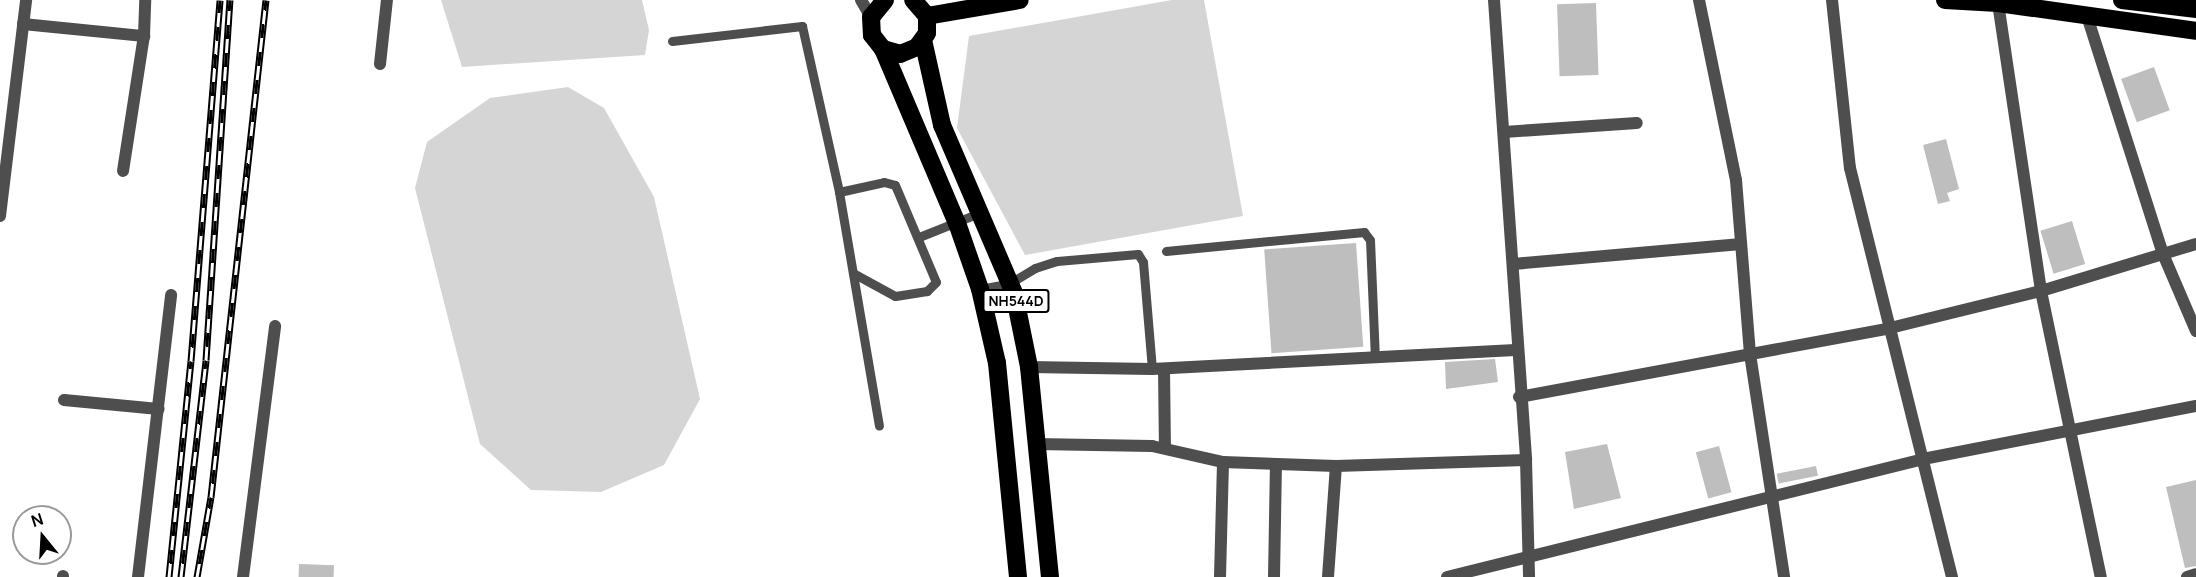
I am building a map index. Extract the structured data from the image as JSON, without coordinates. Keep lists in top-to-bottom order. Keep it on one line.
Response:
{"streets":{"highway":["NH544D"]},"north":"top"}
